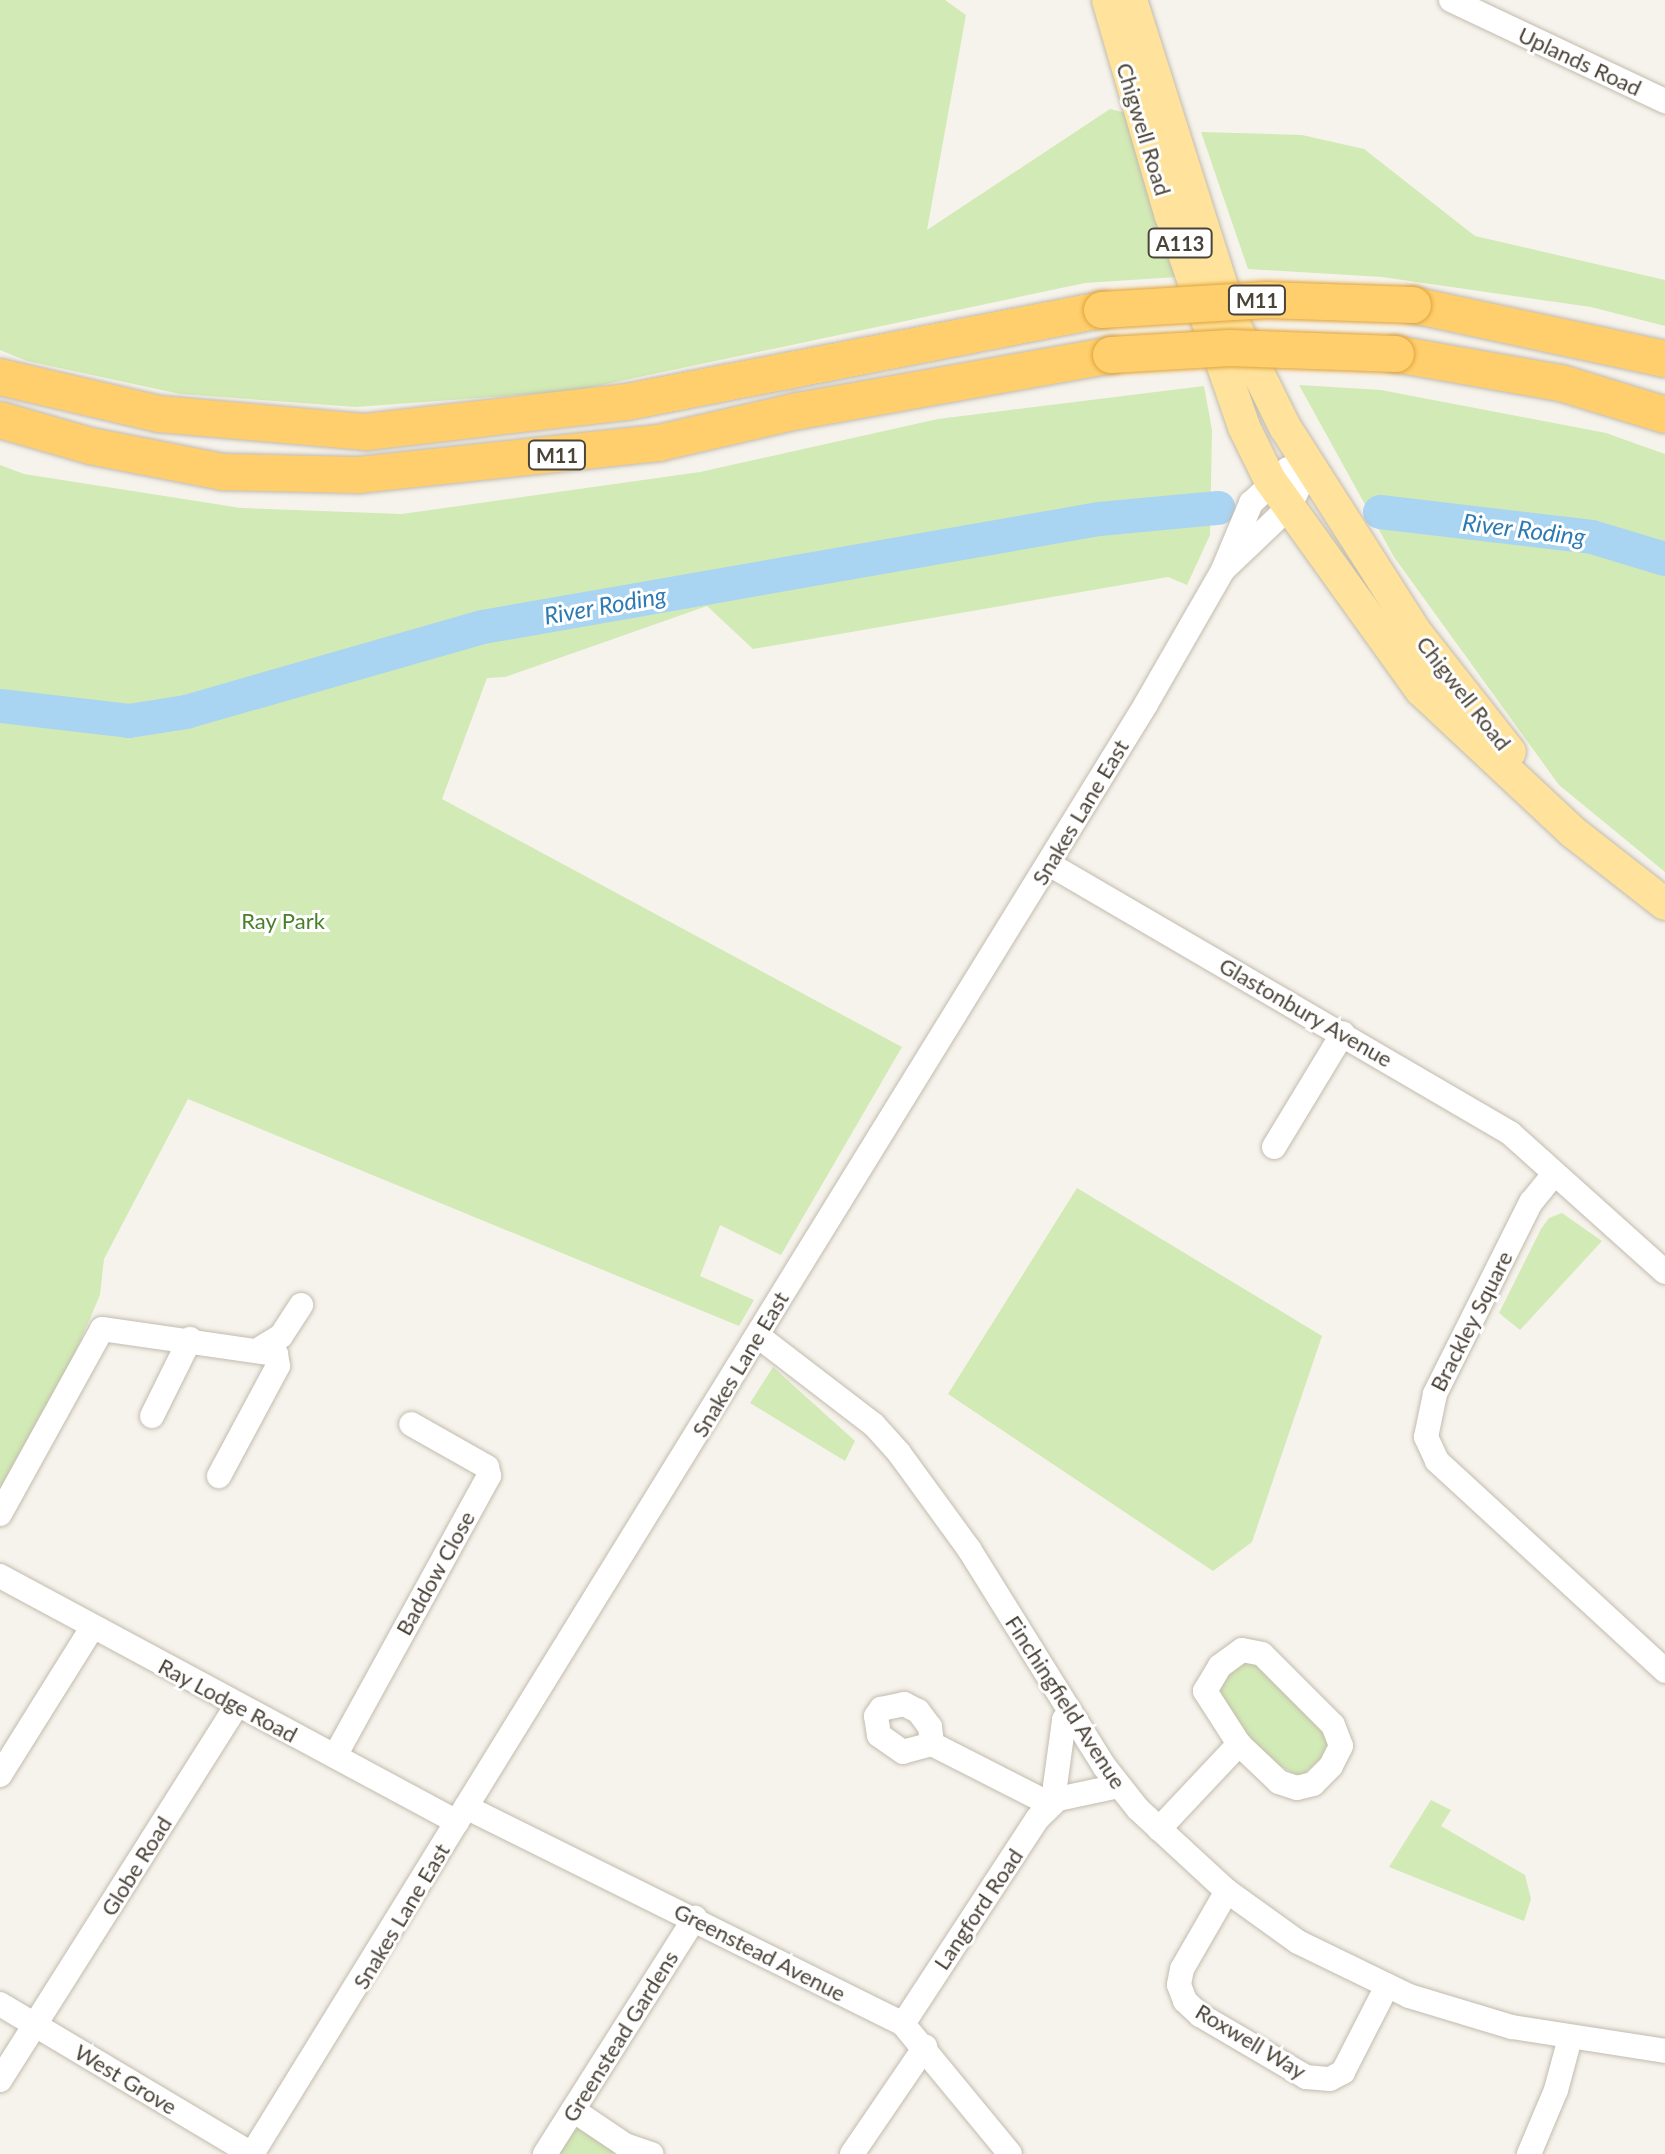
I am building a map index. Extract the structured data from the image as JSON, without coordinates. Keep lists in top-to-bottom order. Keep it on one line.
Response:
{"streets":{"highway":["M11"],"main road":["Chigwell Road","A113"],"street":["Uplands Road","Snakes Lane East","Glastonbury Avenue","Brackley Square","Baddow Close","Ray Lodge Road","Finchingfield Avenue","Globe Road","Langford Road","Greenstead Avenue","Greenstead Gardens","Roxwell Way","West Grove"]},"crossings":[["Chigwell Road","Snakes Lane East"],["Snakes Lane East","Glastonbury Avenue"],["Snakes Lane East","Ray Lodge Road"],["Snakes Lane East","Finchingfield Avenue"],["Snakes Lane East","Greenstead Avenue"],["Snakes Lane East","West Grove"],["Glastonbury Avenue","Brackley Square"],["Baddow Close","Ray Lodge Road"],["Ray Lodge Road","Globe Road"],["Ray Lodge Road","Greenstead Avenue"],["Finchingfield Avenue","Roxwell Way"],["Globe Road","West Grove"],["Langford Road","Greenstead Avenue"],["Greenstead Avenue","Greenstead Gardens"]],"water":["River Roding"],"parks":["Ray Park"]}
